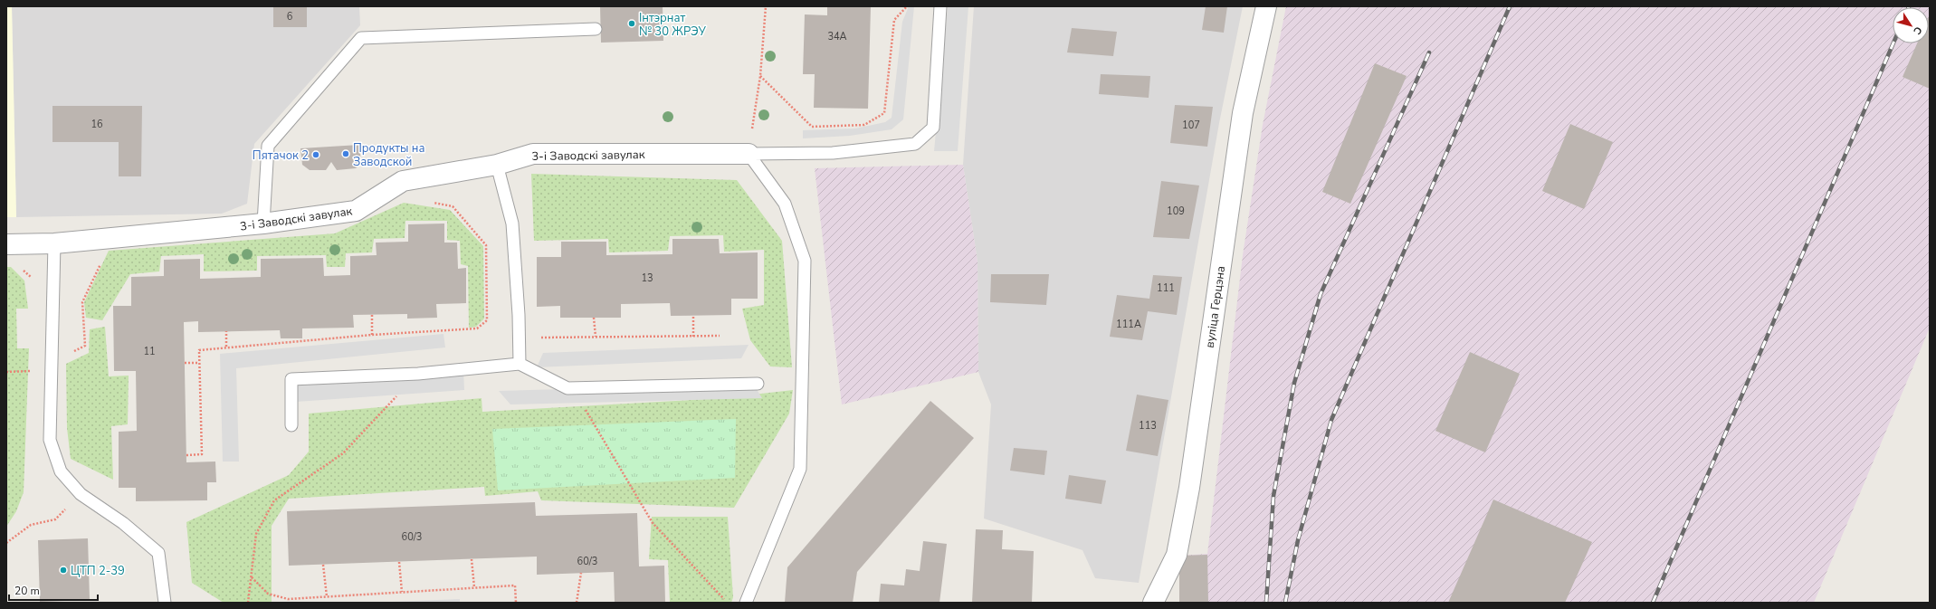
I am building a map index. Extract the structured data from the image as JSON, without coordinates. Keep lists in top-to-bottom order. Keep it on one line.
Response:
{"streets":{"street":["3-і Заводскі завулак","вуліца Герцэна"]},"places":["Інтэрнат № 30 ЖРЭУ","Продукты на Заводской","Пятачок 2","ЦТП 2-39"],"house_numbers":["6","34А","16","107","109","13","111","111А","11","113","60/3","60/3"],"scale_bar":"20 m","north":"bottom right"}
